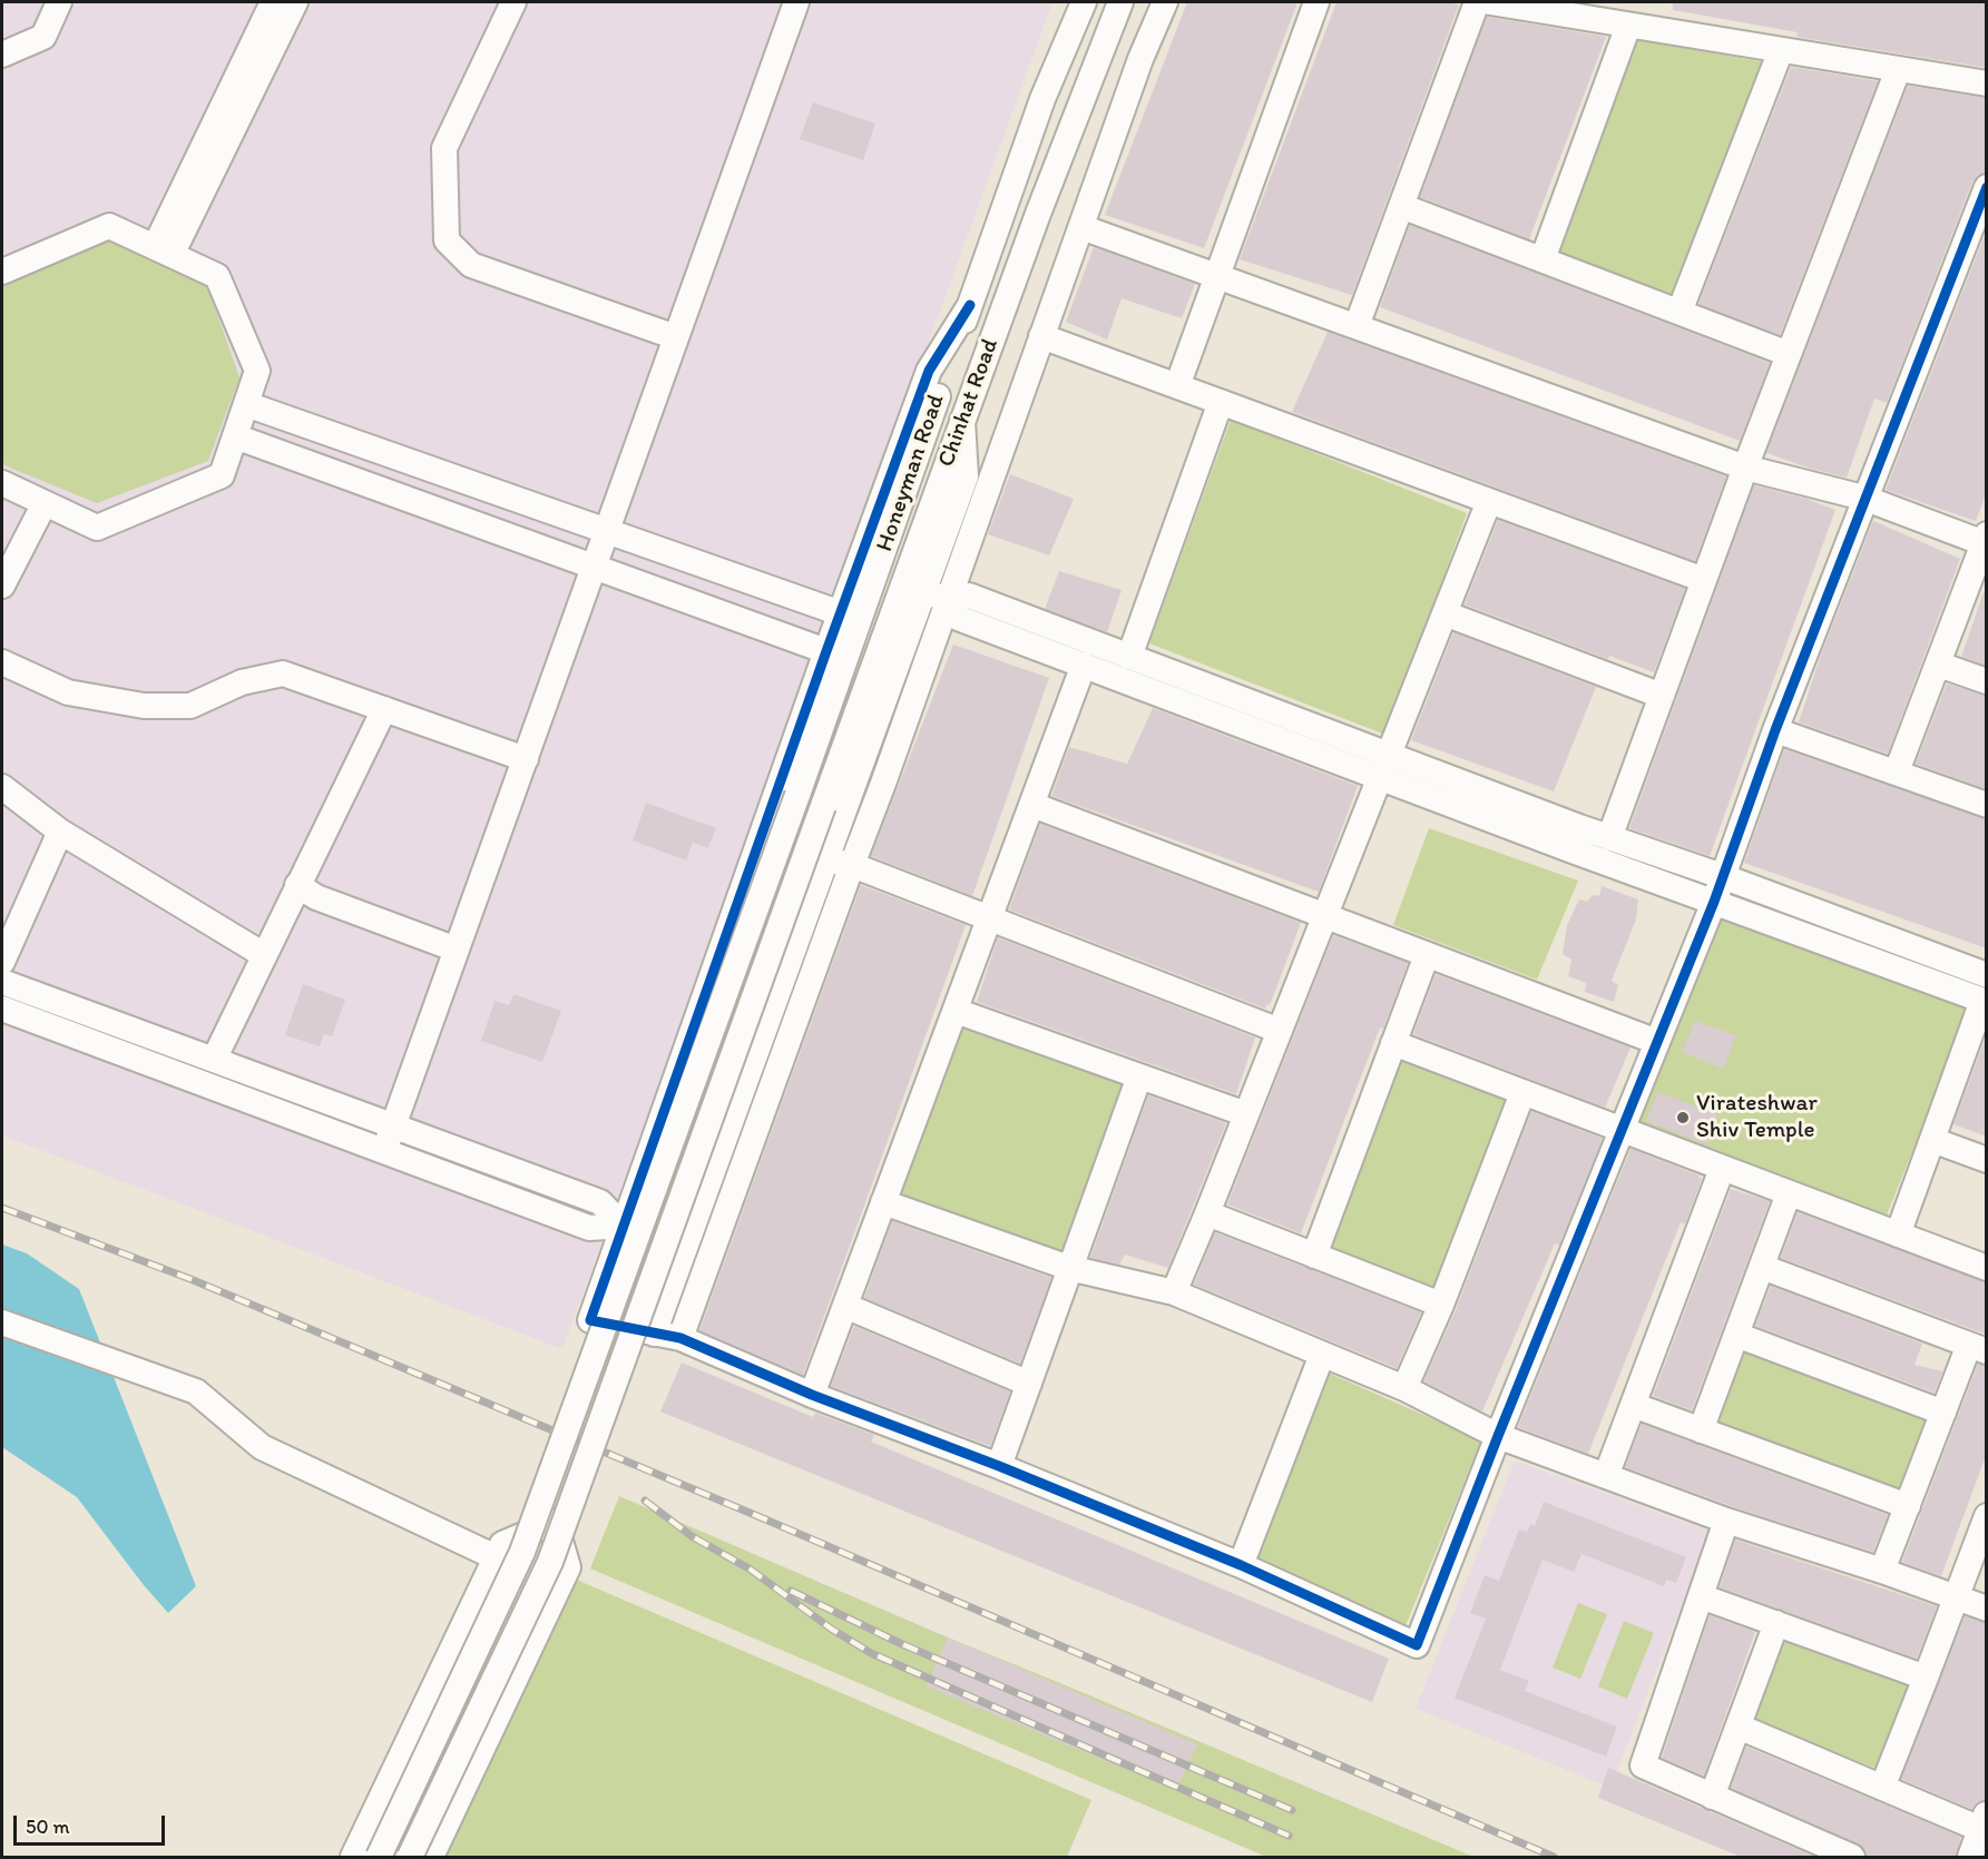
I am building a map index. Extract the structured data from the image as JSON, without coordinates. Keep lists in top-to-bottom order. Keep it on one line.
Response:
{"streets":{"street":["Chinhat Road","Honeyman Road"]},"places":["Virateshwar Shiv Temple"],"scale_bar":"50 m"}
